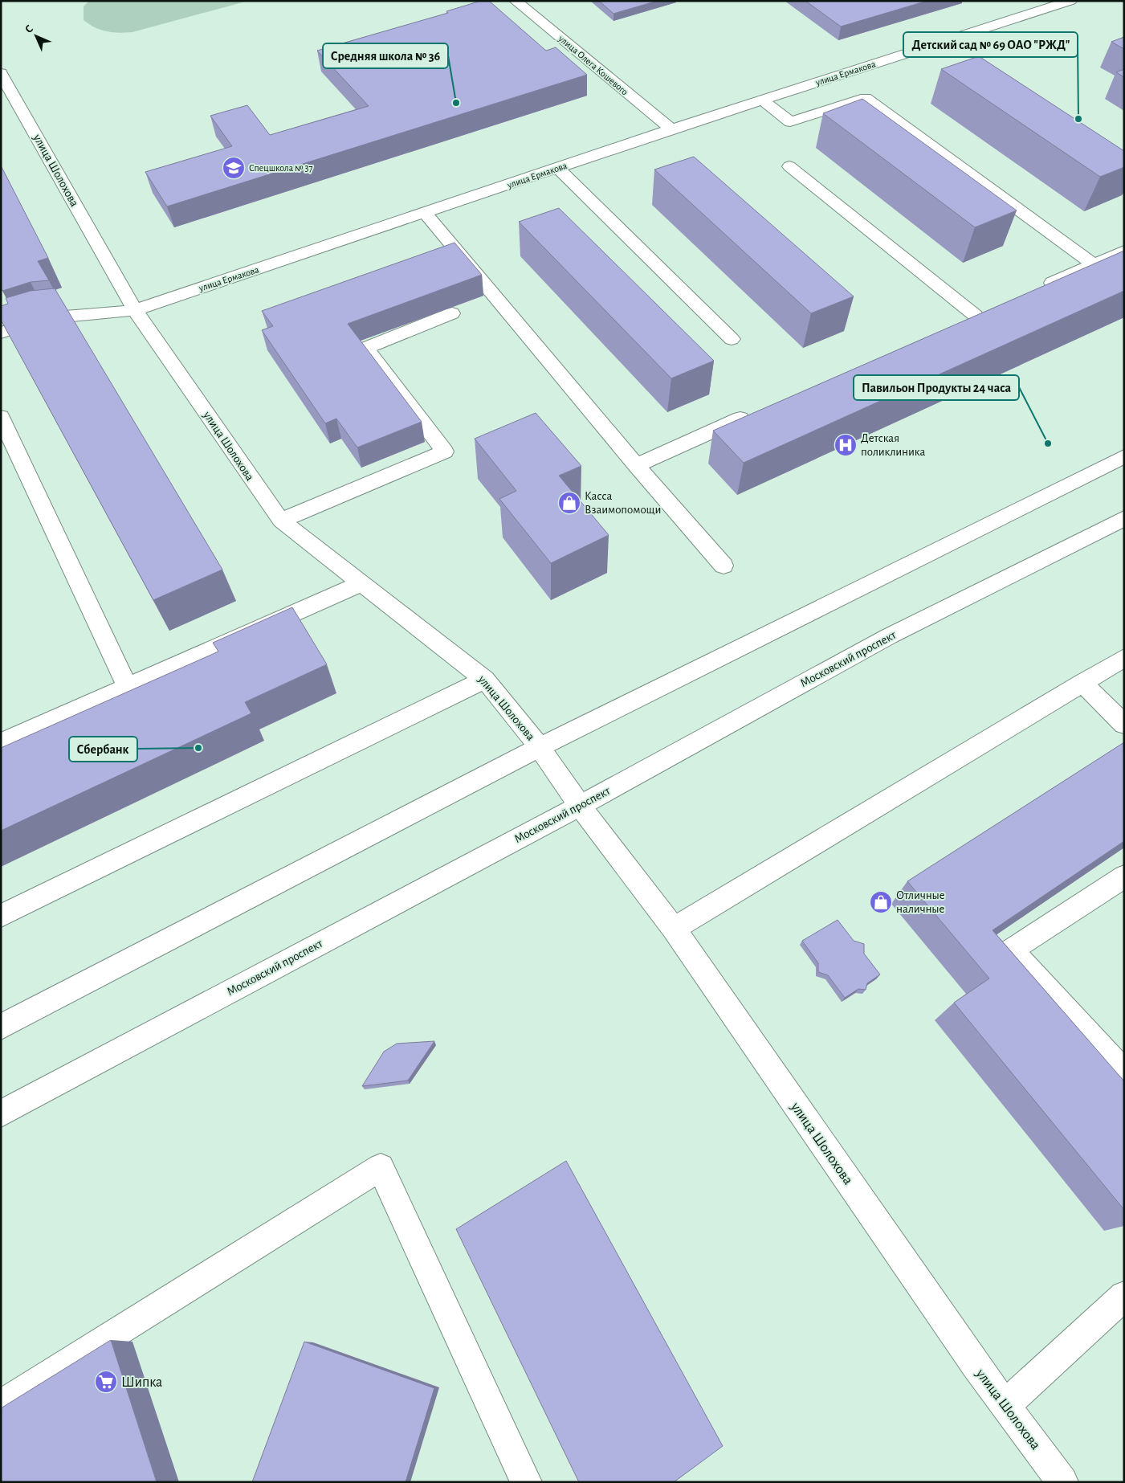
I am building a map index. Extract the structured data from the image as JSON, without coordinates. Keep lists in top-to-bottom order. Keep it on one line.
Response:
{"streets":{"street":["улица Олега Кошевого","улица Ермакова","улица Шолохова","Московский проспект"]},"crossings":[["улица Олега Кошевого","улица Ермакова"],["улица Ермакова","улица Шолохова"],["улица Шолохова","Московский проспект"]],"places":{"other":["Средняя школа № 36","Детский сад № 69 ОАО \"РЖД\"","Павильон Продукты 24 часа","Сбербанк"],"school or university":["Спецшкола № 37"],"hospital":["Детская поликлиника"],"shop":["Касса Взаимопомощи","Отличные наличные"],"supermarket":["Шипка"]},"north":"top left"}
